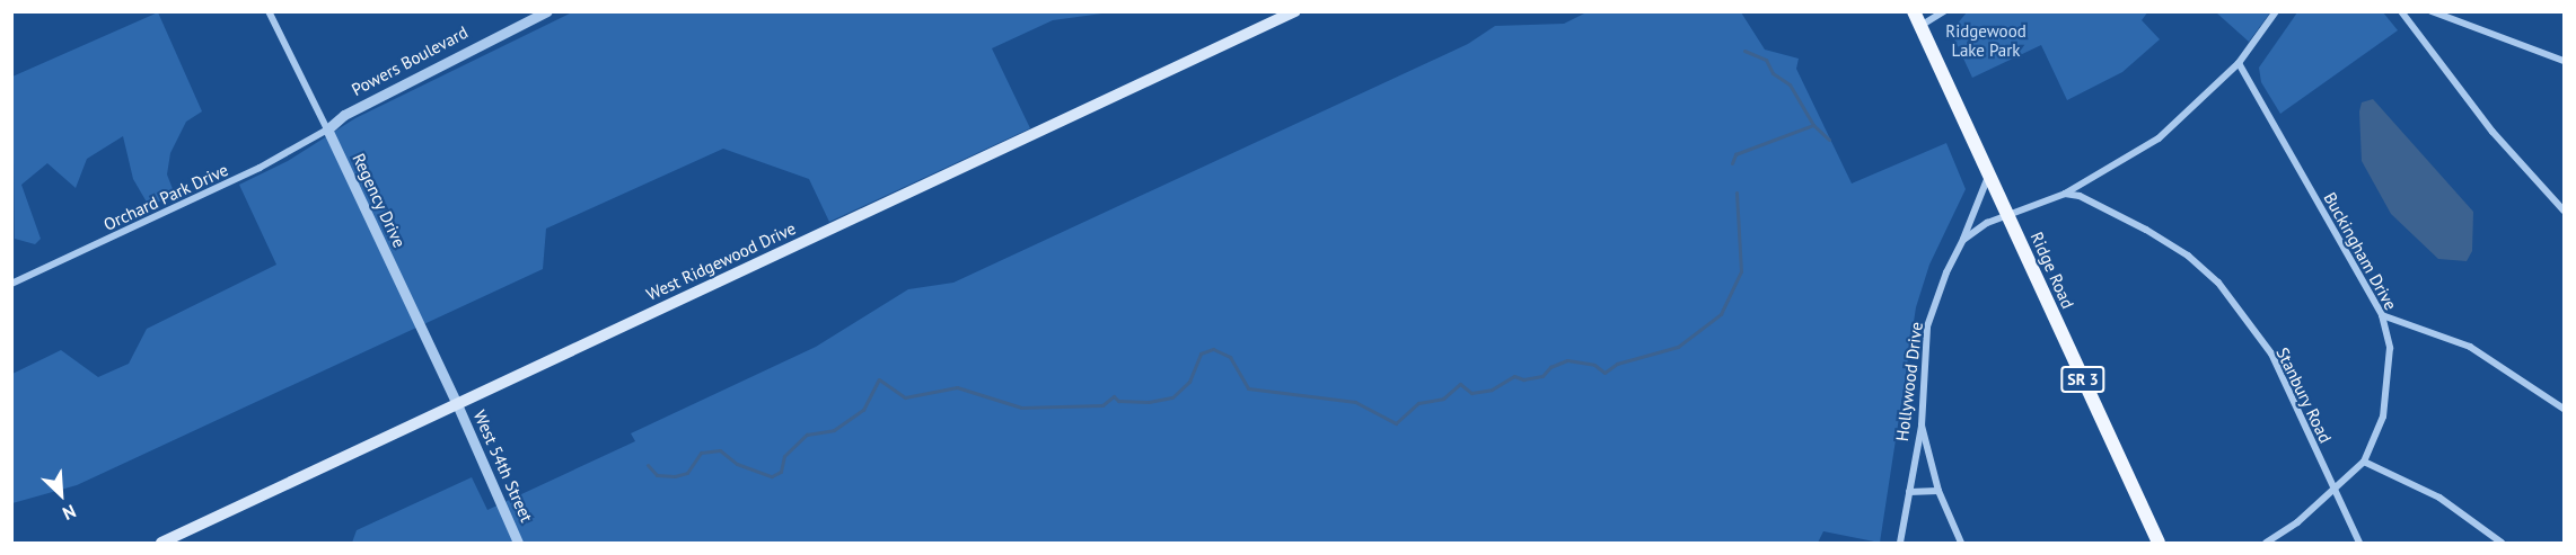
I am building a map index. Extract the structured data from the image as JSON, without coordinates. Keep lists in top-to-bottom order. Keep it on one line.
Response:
{"streets":{"main road":["West Ridgewood Drive","Ridge Road","SR 3"],"street":["Powers Boulevard","Orchard Park Drive","Regency Drive","Buckingham Drive","Hollywood Drive","Stanbury Road","West 54th Street"]},"crossings":[["Powers Boulevard","Orchard Park Drive"],["Powers Boulevard","Regency Drive"],["Orchard Park Drive","Regency Drive"],["Regency Drive","West Ridgewood Drive"],["Regency Drive","West 54th Street"],["Buckingham Drive","Stanbury Road"],["West Ridgewood Drive","West 54th Street"],["Ridge Road","Hollywood Drive"]],"parks":["Ridgewood Lake Park"],"north":"bottom right"}
